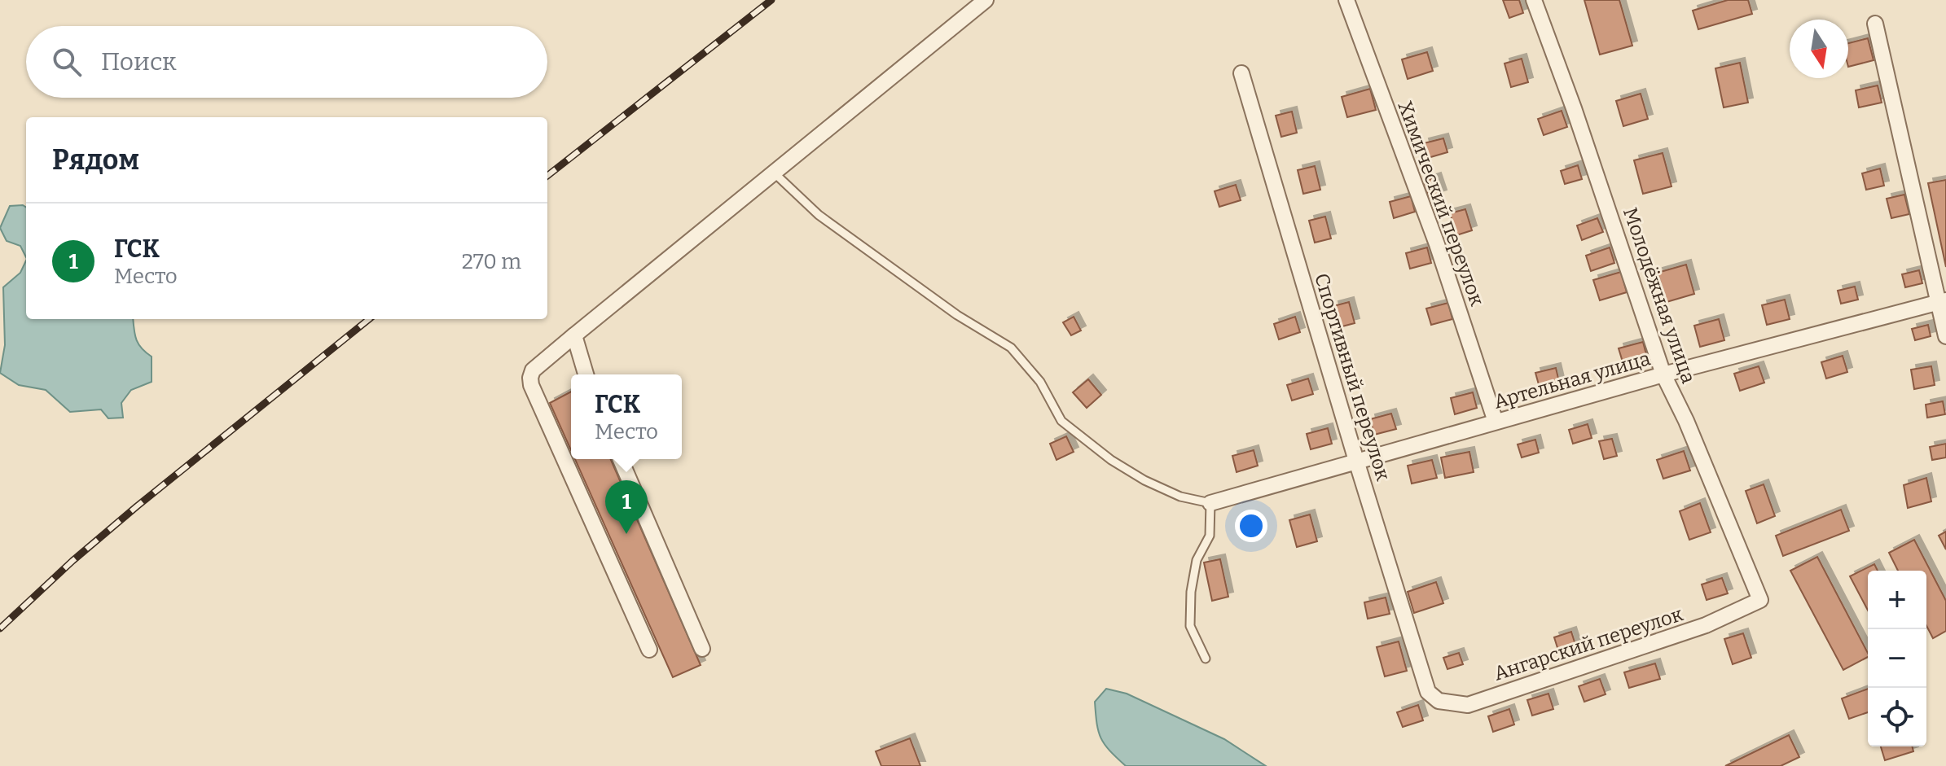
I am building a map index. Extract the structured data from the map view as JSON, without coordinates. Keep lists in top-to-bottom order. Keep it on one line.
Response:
{"streets":{"street":["Химический переулок","Молодёжная улица","Спортивный переулок","Артельная улица","Ангарский переулок"]},"crossings":[["Химический переулок","Артельная улица"],["Молодёжная улица","Артельная улица"],["Молодёжная улица","Ангарский переулок"],["Спортивный переулок","Артельная улица"],["Спортивный переулок","Ангарский переулок"]],"north":"bottom","page":{"search":"Поиск","heading":"Рядом","list":[{"mark":"1","name":"ГСК","note":"Место","value":"270 m"}],"popup":["ГСК","Место"],"pins":"1","map_buttons":["+","−"]}}
